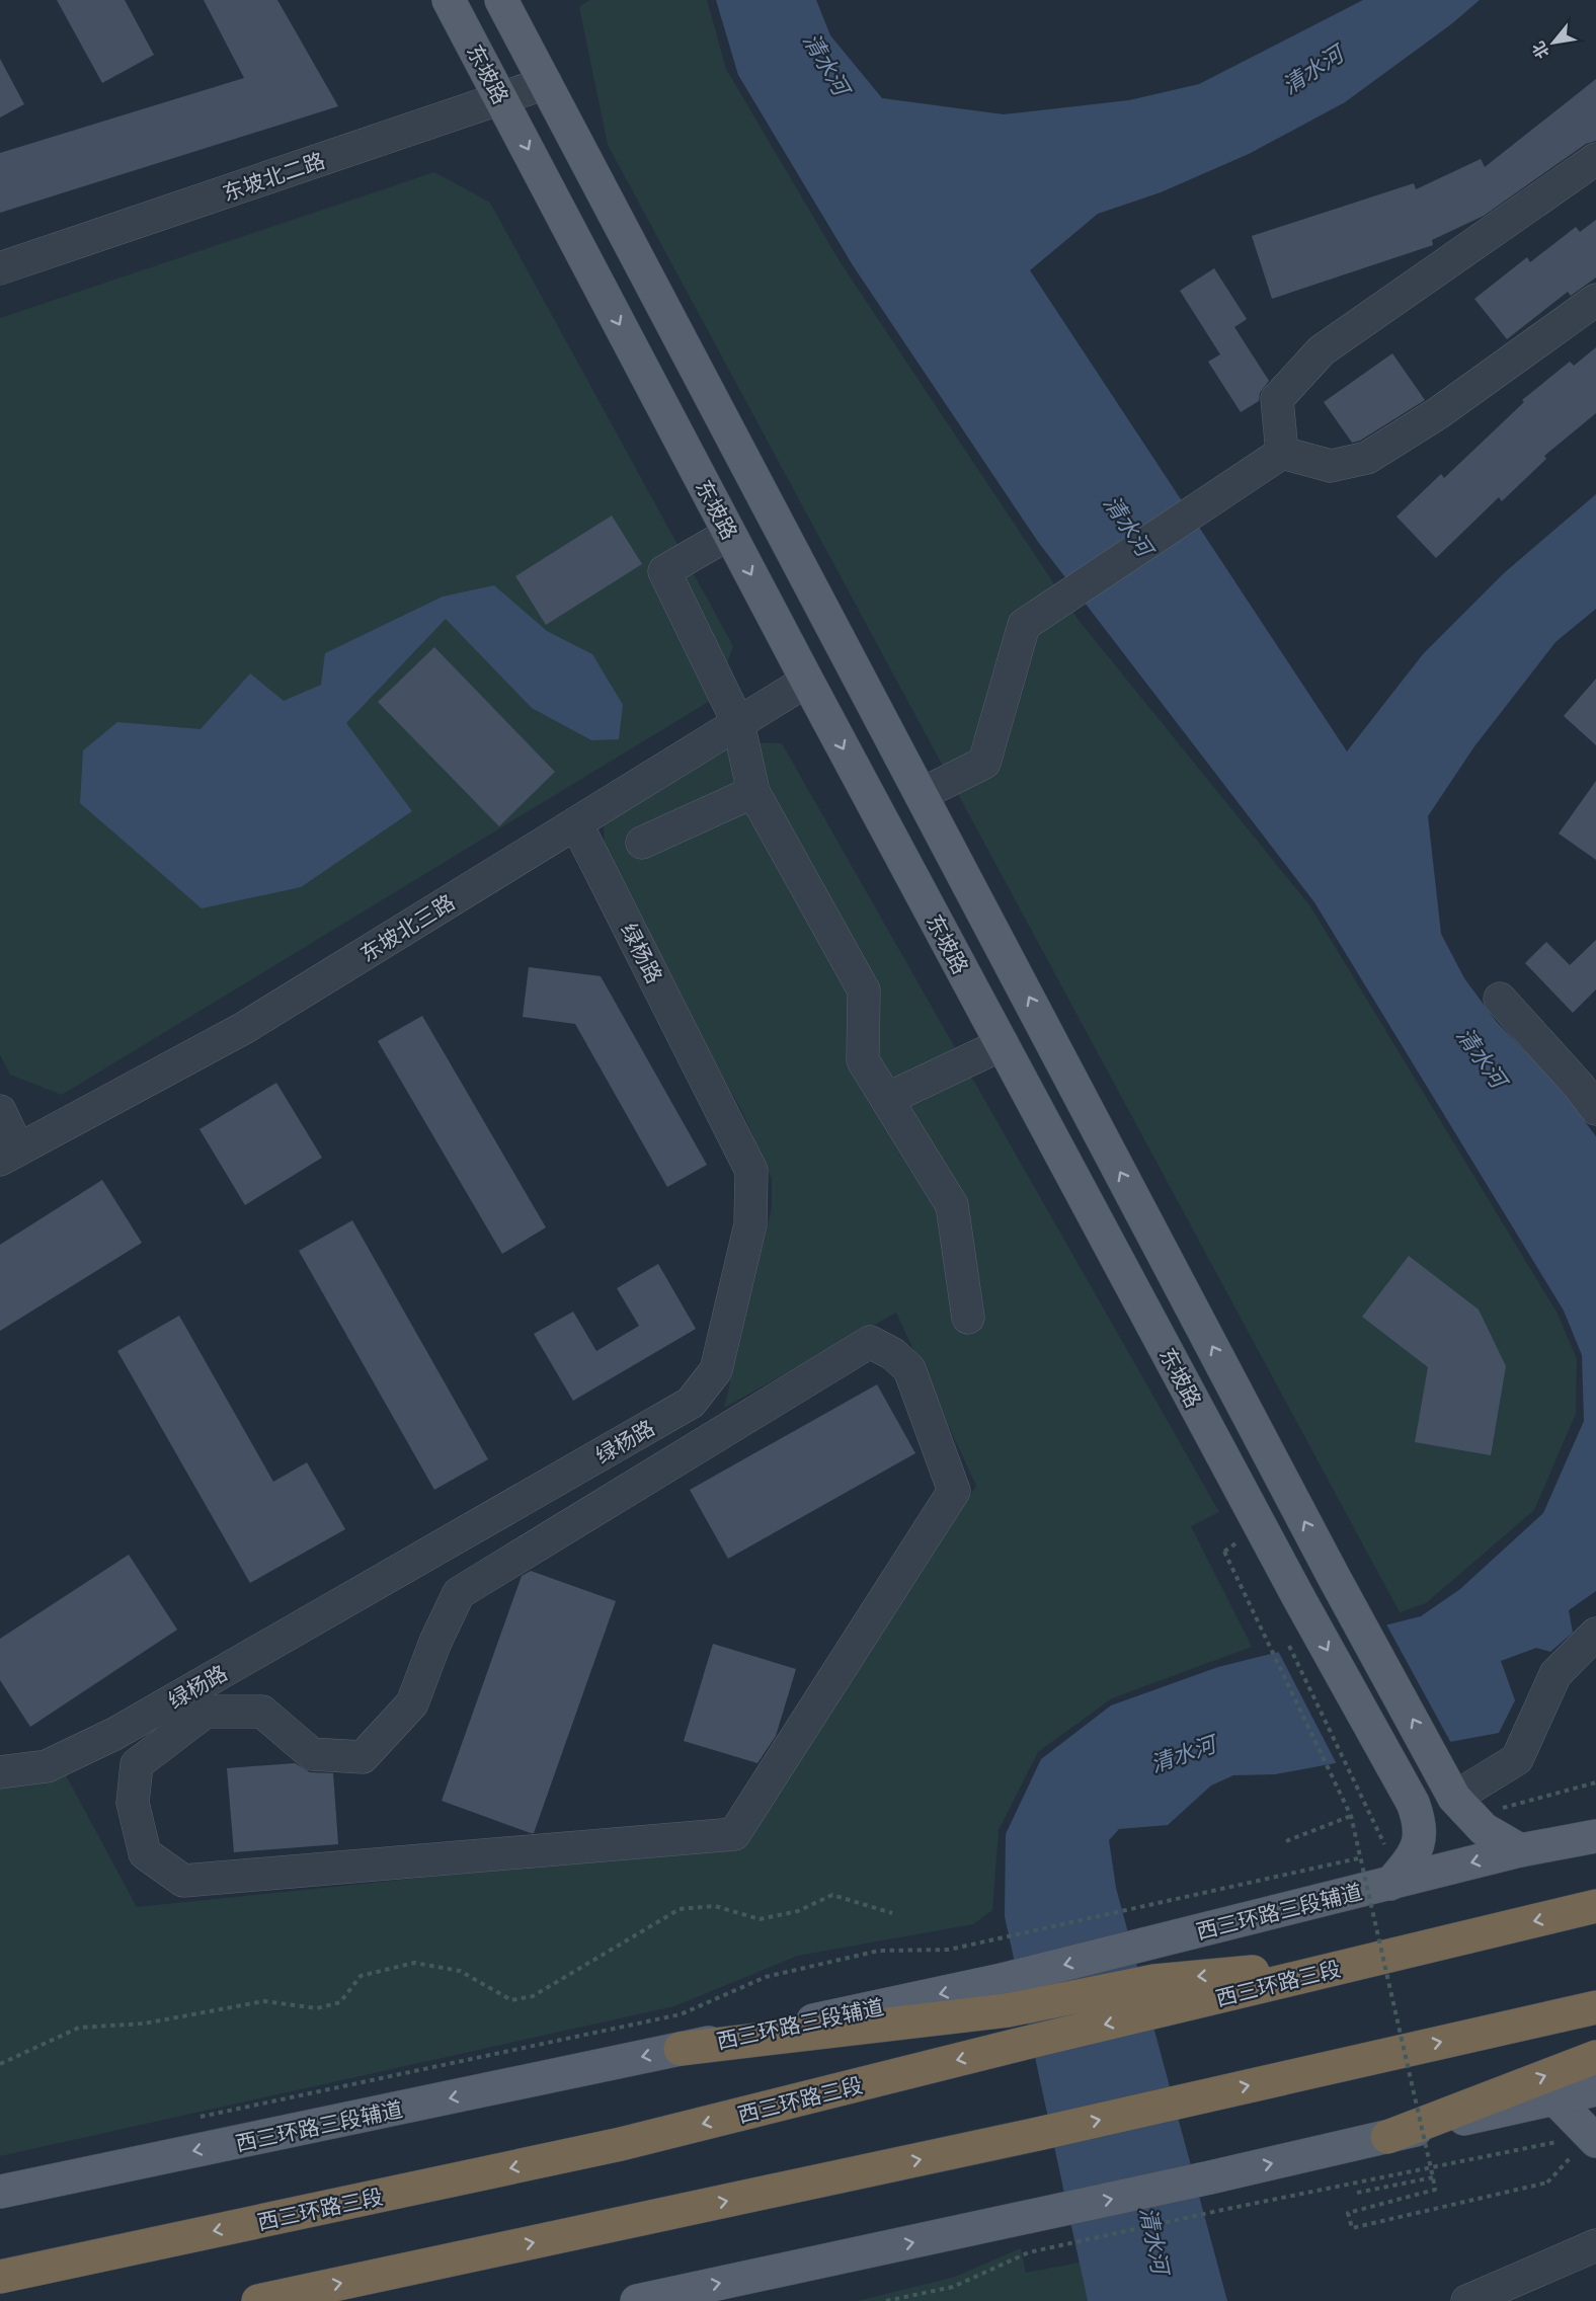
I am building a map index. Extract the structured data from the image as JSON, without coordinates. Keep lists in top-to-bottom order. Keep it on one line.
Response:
{"streets":{"highway":["西三环路三段"],"main road":["东坡路","西三环路三段辅道"],"street":["东坡北二路","东坡北三路","绿杨路"]},"crossings":[["东坡路","东坡北二路"],["东坡路","东坡北三路"],["东坡路","西三环路三段辅道"],["东坡北三路","绿杨路"]],"water":["清水河"],"north":"bottom left"}
